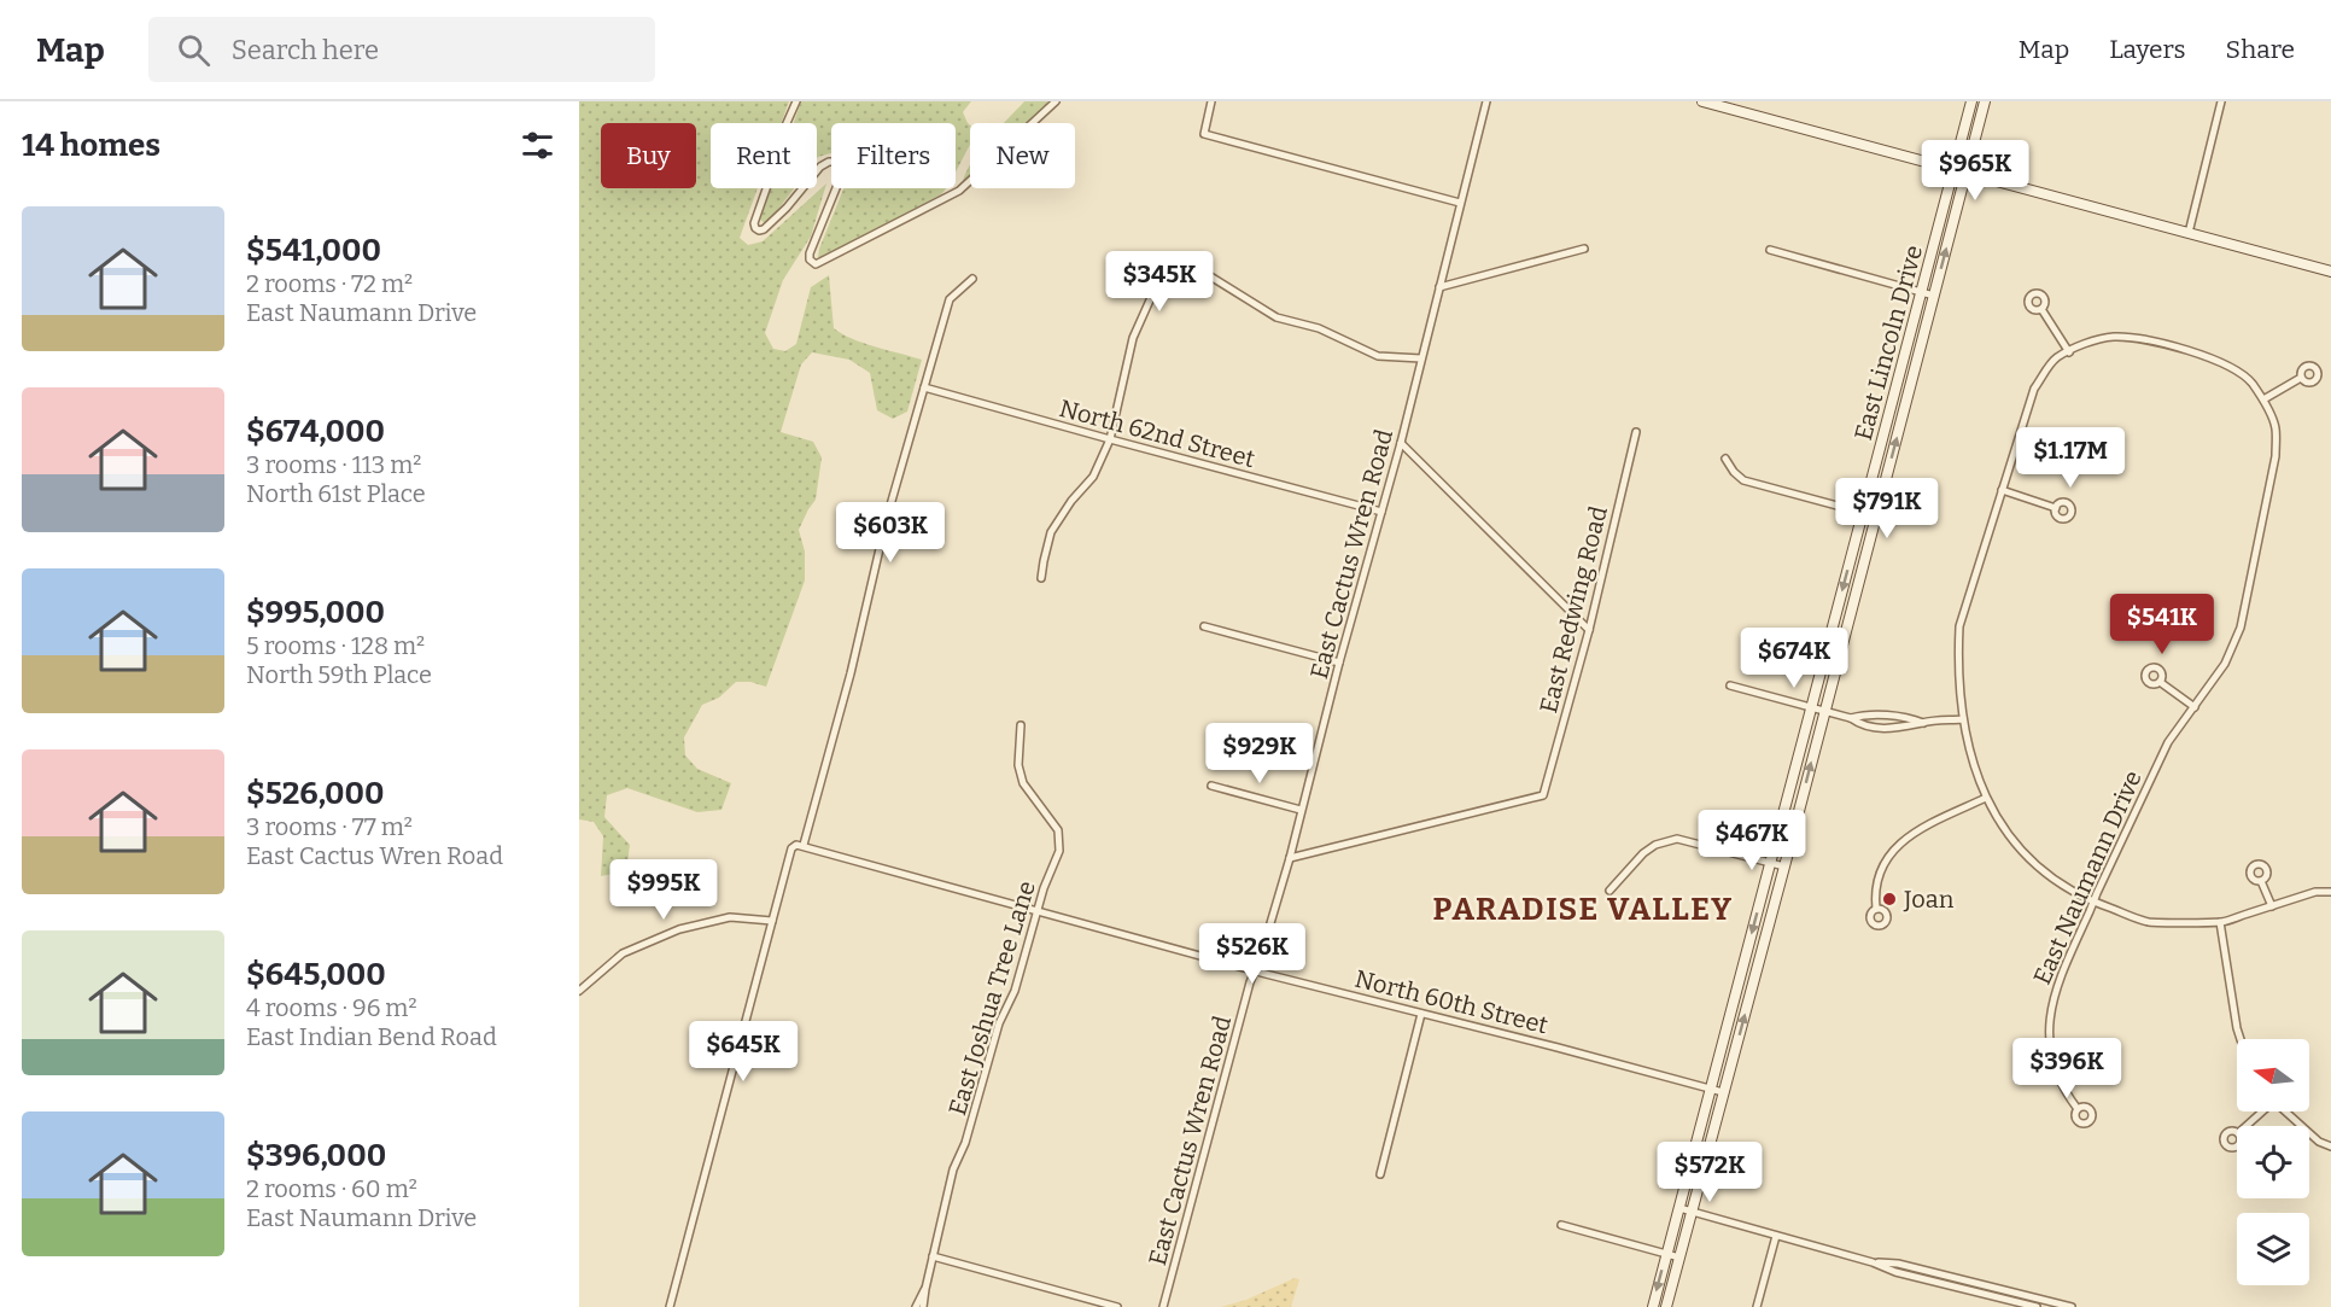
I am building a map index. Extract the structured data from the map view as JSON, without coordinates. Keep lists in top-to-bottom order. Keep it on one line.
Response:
{"streets":{"main road":["East Lincoln Drive"],"street":["North 62nd Street","East Cactus Wren Road","East Redwing Road","East Naumann Drive","East Joshua Tree Lane","North 60th Street"]},"crossings":[["East Lincoln Drive","North 60th Street"],["North 62nd Street","East Cactus Wren Road"],["East Cactus Wren Road","East Redwing Road"],["East Cactus Wren Road","North 60th Street"],["East Joshua Tree Lane","North 60th Street"]],"districts":["PARADISE VALLEY"],"places":["Joan"],"north":"left","page":{"header":"Map","search":"Search here","nav":["Map","Layers","Share"],"heading":"14 homes","chip":["Buy","Rent","Filters","New"],"price":["$965K","$345K","$1.17M","$791K","$603K","$541K","$674K","$929K","$467K","$995K","$526K","$645K","$396K","$572K"],"list":[{"name":"$541,000","note":"2 rooms · 72 m² · East Naumann Drive"},{"name":"$674,000","note":"3 rooms · 113 m² · North 61st Place"},{"name":"$995,000","note":"5 rooms · 128 m² · North 59th Place"},{"name":"$526,000","note":"3 rooms · 77 m² · East Cactus Wren Road"},{"name":"$645,000","note":"4 rooms · 96 m² · East Indian Bend Road"},{"name":"$396,000","note":"2 rooms · 60 m² · East Naumann Drive"}]}}
